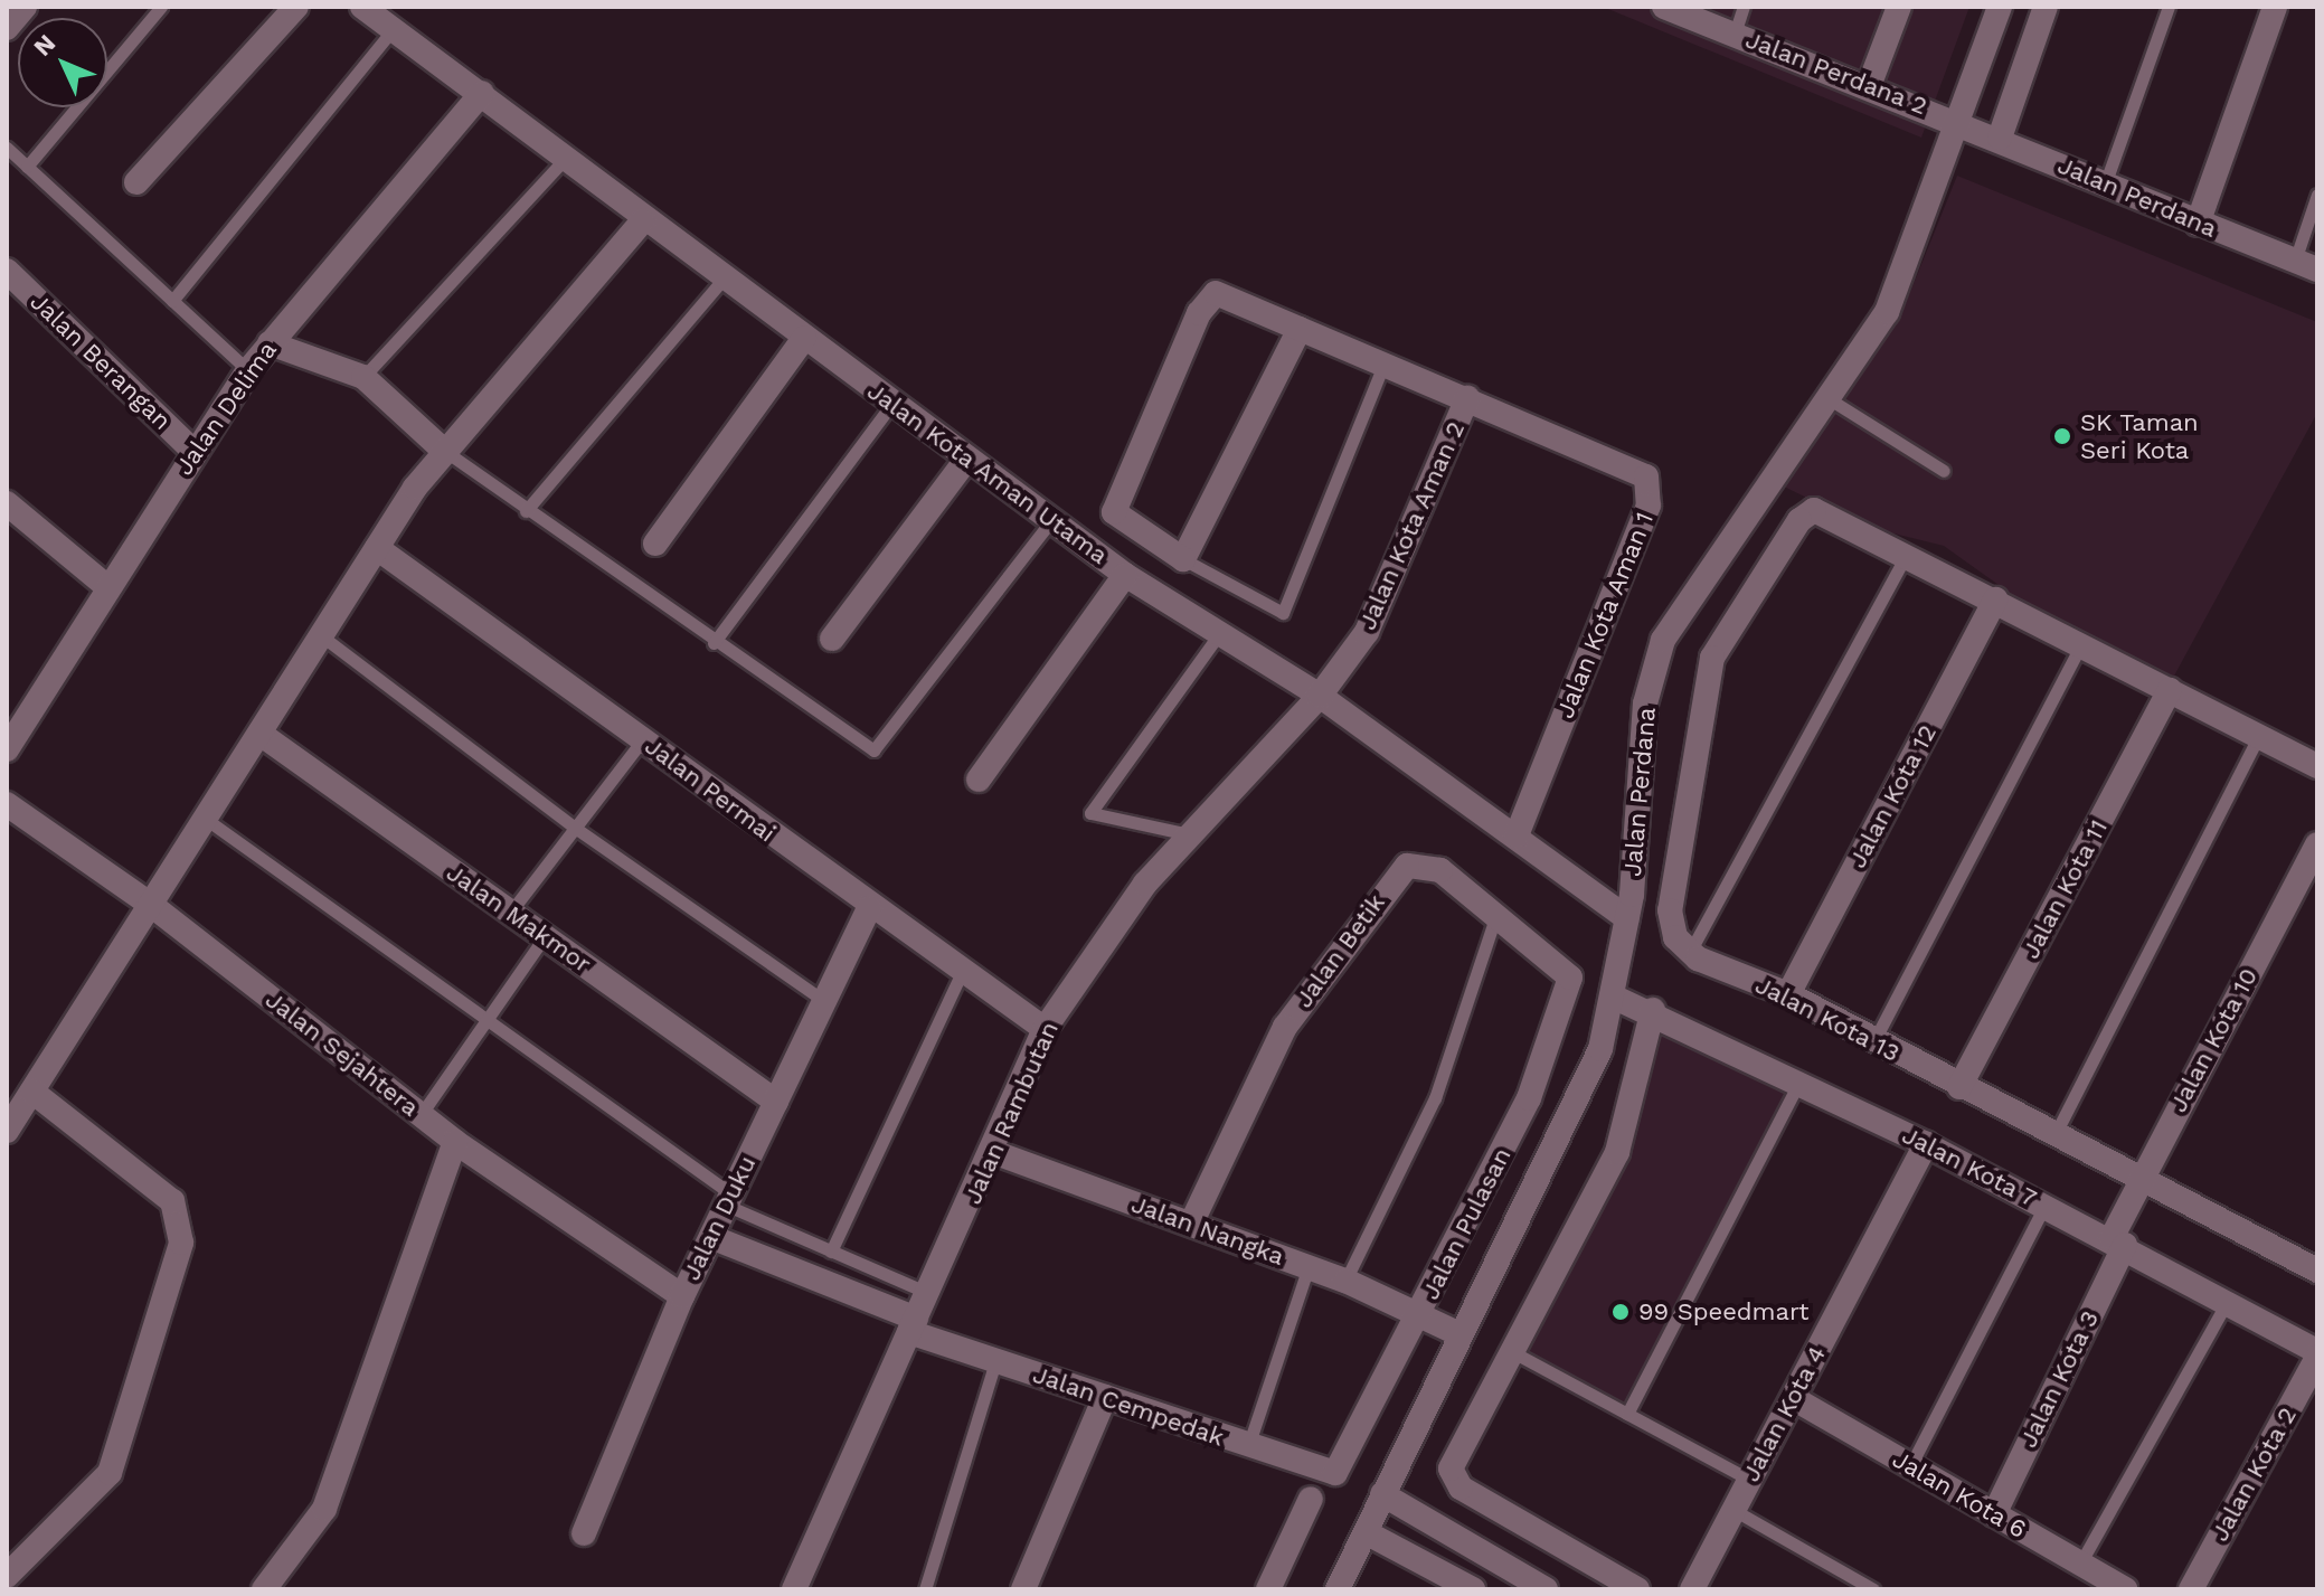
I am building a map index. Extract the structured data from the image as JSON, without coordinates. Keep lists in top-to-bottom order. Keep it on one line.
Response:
{"streets":{"street":["Jalan Perdana 2","Jalan Perdana","Jalan Berangan","Jalan Delima","Jalan Kota Aman Utama","Jalan Kota Aman 2","Jalan Kota Aman 1","Jalan Permai","Jalan Kota 12","Jalan Kota 11","Jalan Makmor","Jalan Betik","Jalan Kota 13","Jalan Kota 10","Jalan Sejahtera","Jalan Rambutan","Jalan Kota 7","Jalan Duku","Jalan Pulasan","Jalan Nangka","Jalan Kota 3","Jalan Cempedak","Jalan Kota 4","Jalan Kota 2","Jalan Kota 6"]},"crossings":[["Jalan Perdana 2","Jalan Perdana"],["Jalan Perdana","Jalan Kota Aman Utama"],["Jalan Perdana","Jalan Kota 7"],["Jalan Perdana","Jalan Nangka"],["Jalan Berangan","Jalan Delima"],["Jalan Delima","Jalan Kota Aman Utama"],["Jalan Kota Aman Utama","Jalan Kota Aman 2"],["Jalan Kota Aman Utama","Jalan Kota Aman 1"],["Jalan Kota Aman Utama","Jalan Rambutan"],["Jalan Kota Aman 2","Jalan Kota Aman 1"],["Jalan Kota Aman 2","Jalan Rambutan"],["Jalan Permai","Jalan Rambutan"],["Jalan Permai","Jalan Duku"],["Jalan Kota 12","Jalan Kota 13"],["Jalan Kota 11","Jalan Kota 13"],["Jalan Makmor","Jalan Duku"],["Jalan Betik","Jalan Pulasan"],["Jalan Betik","Jalan Nangka"],["Jalan Kota 13","Jalan Kota 10"],["Jalan Kota 10","Jalan Kota 7"],["Jalan Kota 10","Jalan Kota 3"],["Jalan Sejahtera","Jalan Duku"],["Jalan Rambutan","Jalan Nangka"],["Jalan Rambutan","Jalan Cempedak"],["Jalan Kota 7","Jalan Kota 3"],["Jalan Kota 7","Jalan Kota 4"],["Jalan Duku","Jalan Cempedak"],["Jalan Pulasan","Jalan Nangka"],["Jalan Pulasan","Jalan Cempedak"],["Jalan Kota 3","Jalan Kota 6"],["Jalan Kota 4","Jalan Kota 6"]],"places":["SK Taman Seri Kota","99 Speedmart"],"north":"top left"}
